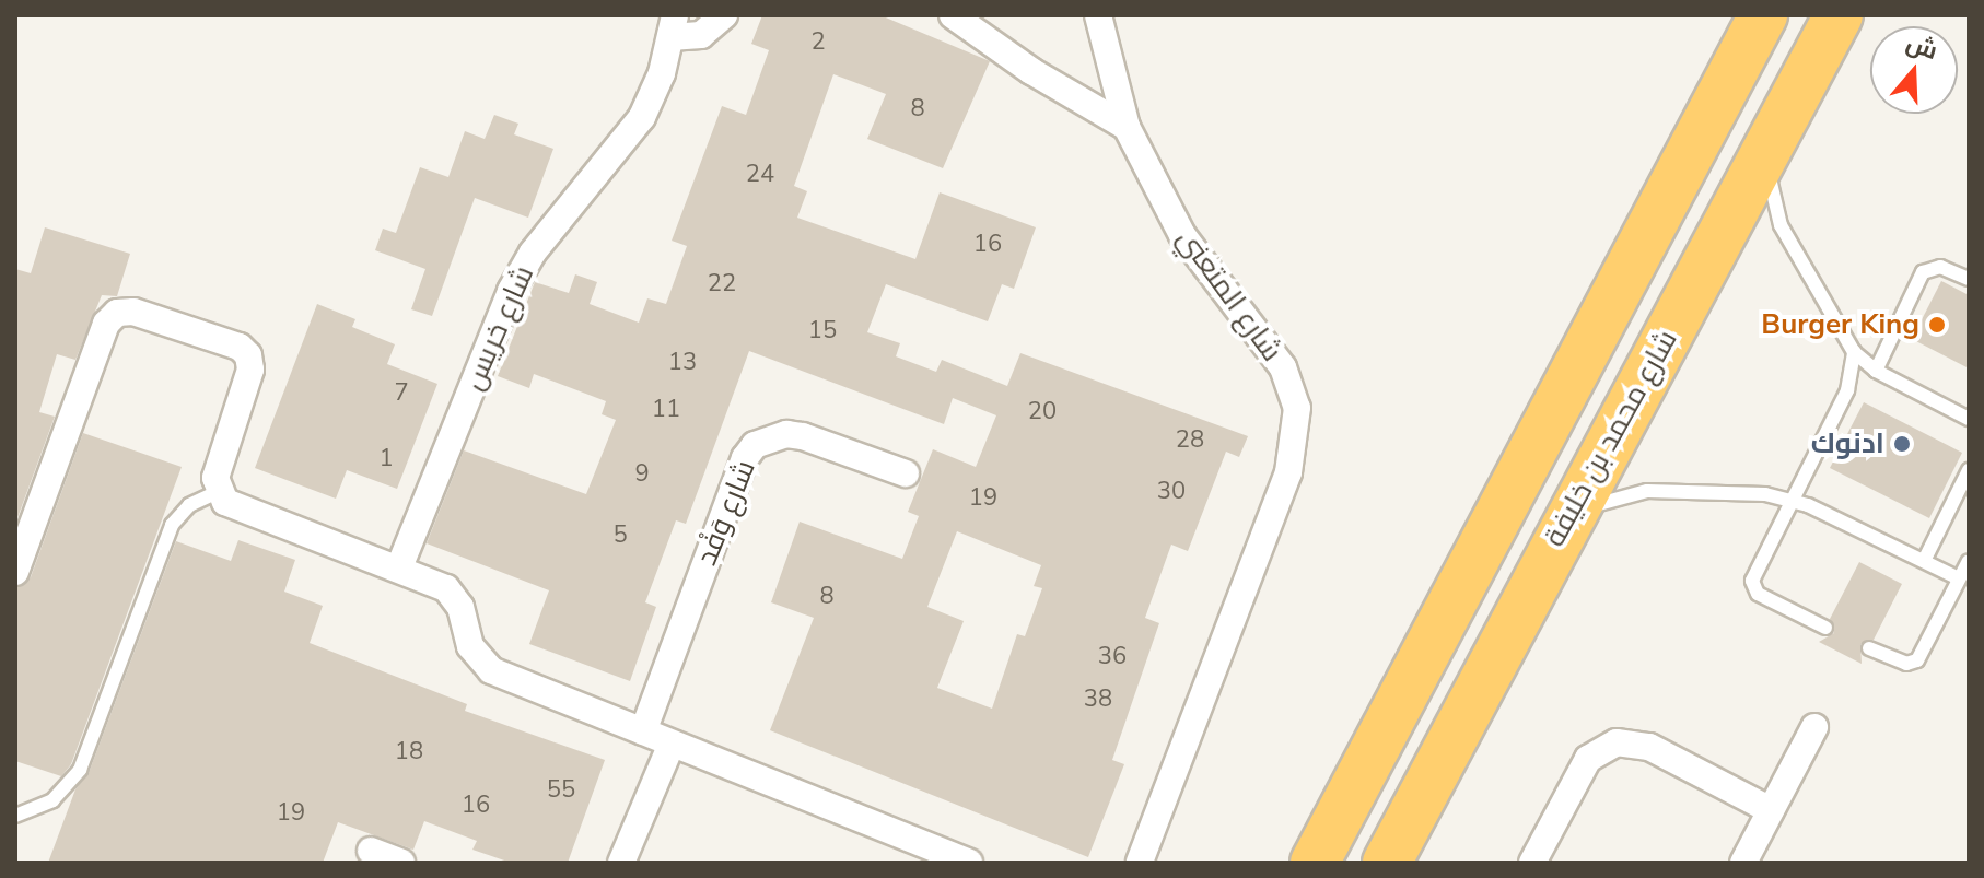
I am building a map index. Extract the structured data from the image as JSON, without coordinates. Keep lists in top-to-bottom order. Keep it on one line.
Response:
{"streets":{"highway":["شارع محمد بن خليفة"],"street":["شارع المتعني","شارع خريس","شارع وَفْد"]},"places":["Burger King","ادنوك"],"house_numbers":["2","8","24","16","22","15","13","7","11","20","28","1","9","30","19","5","8","36","38","18","55","16","19"],"north":"top"}
